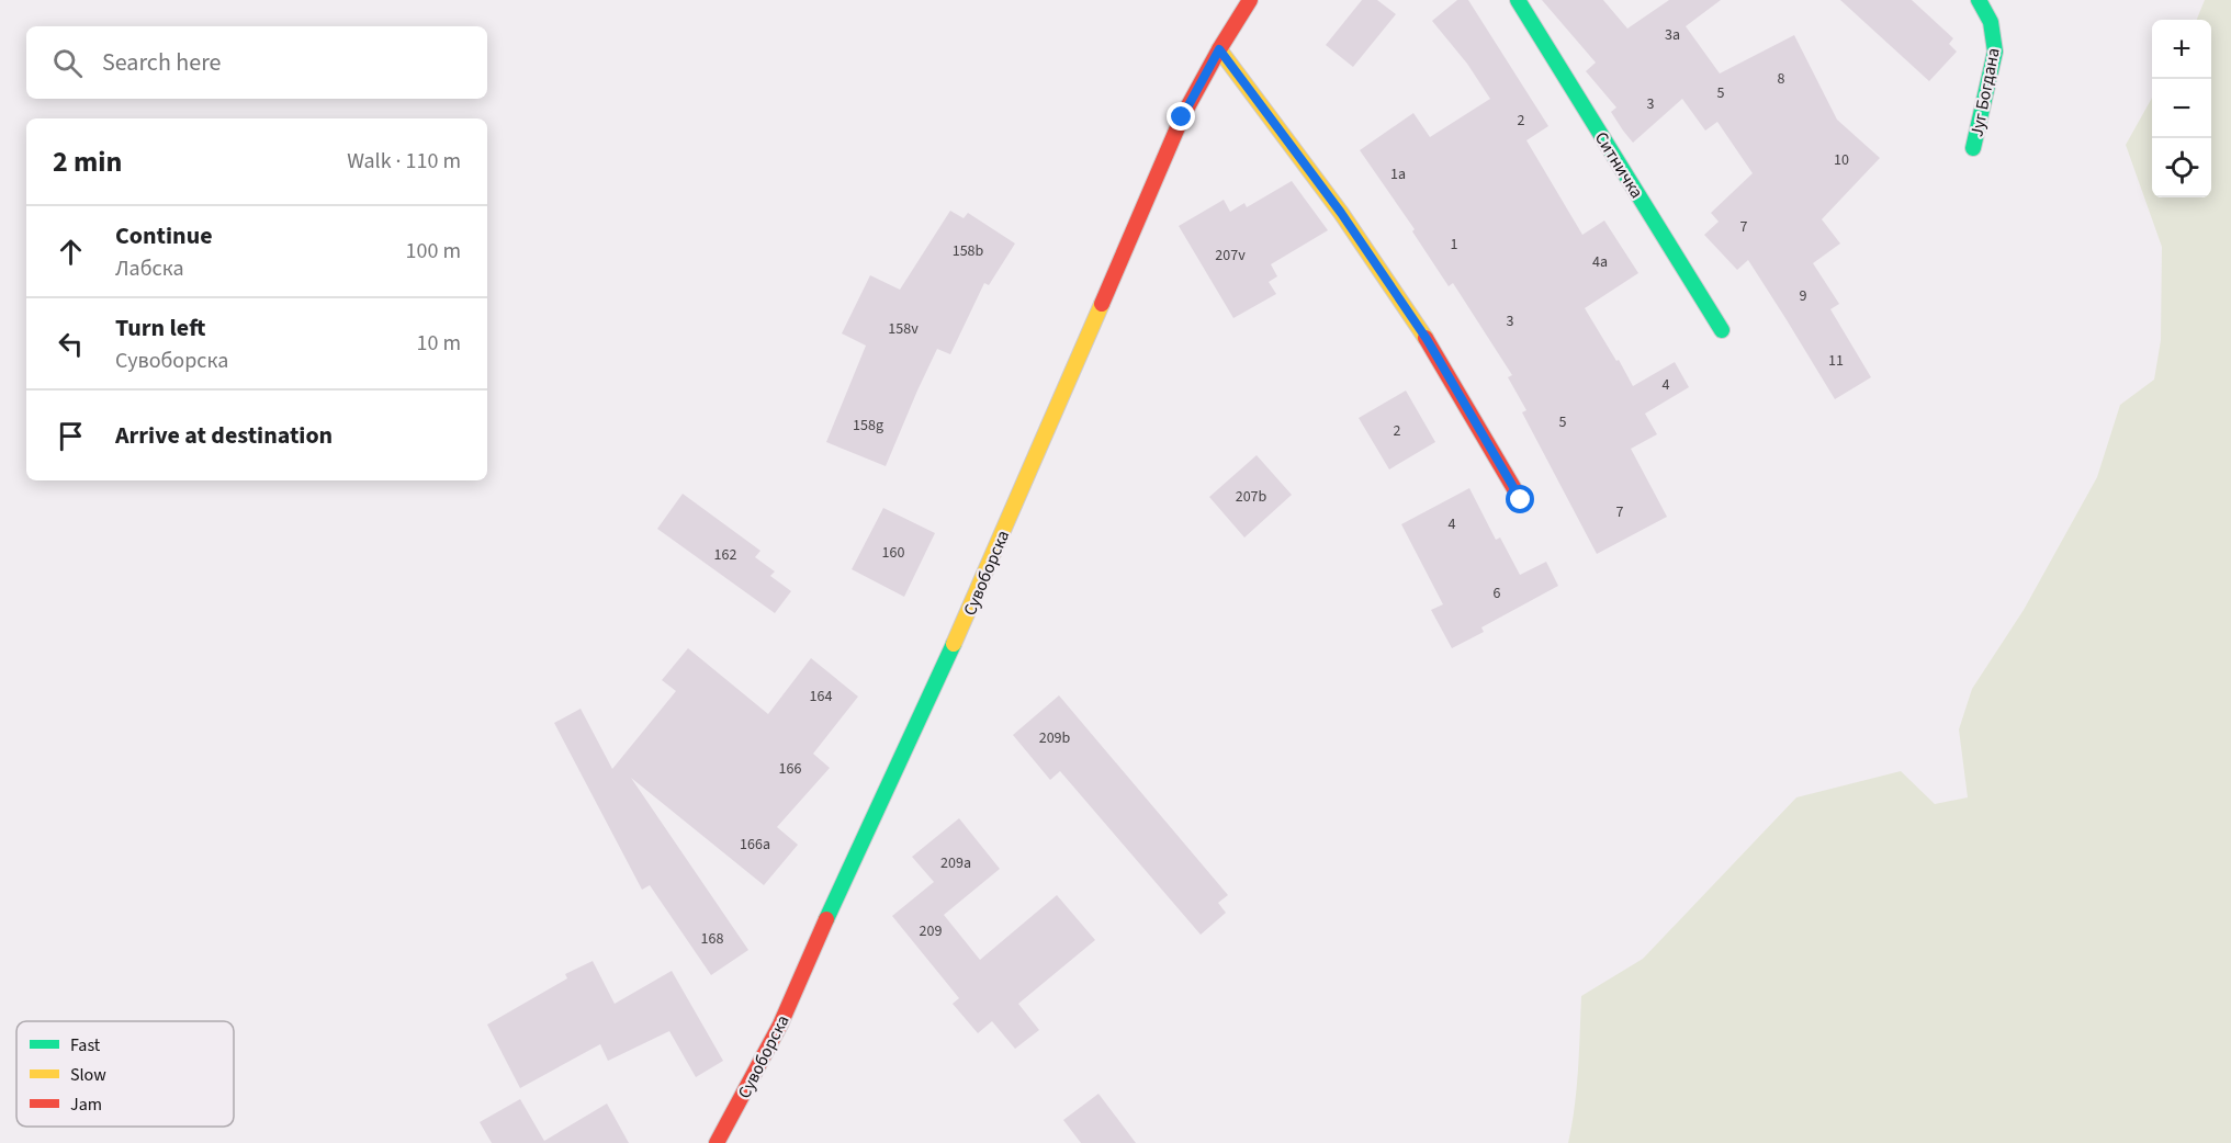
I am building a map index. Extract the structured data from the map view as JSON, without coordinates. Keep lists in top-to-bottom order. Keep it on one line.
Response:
{"streets":{"main road":["Југ Богдана","Ситничка","Сувоборска"]},"house_numbers":["3a","8","5","3","2","10","1a","7","1","158b","207v","4a","9","3","158v","11","4","5","158g","2","207b","7","4","160","162","6","164","209b","166","166a","209a","209","168"],"legend":["Fast","Slow","Jam"],"page":{"map_buttons":["+","−"],"search":"Search here","heading":["2 min","Walk · 110 m"],"list":[["Continue","Лабска","100 m"],["Turn left","Сувоборска","10 m"],"Arrive at destination"]}}
